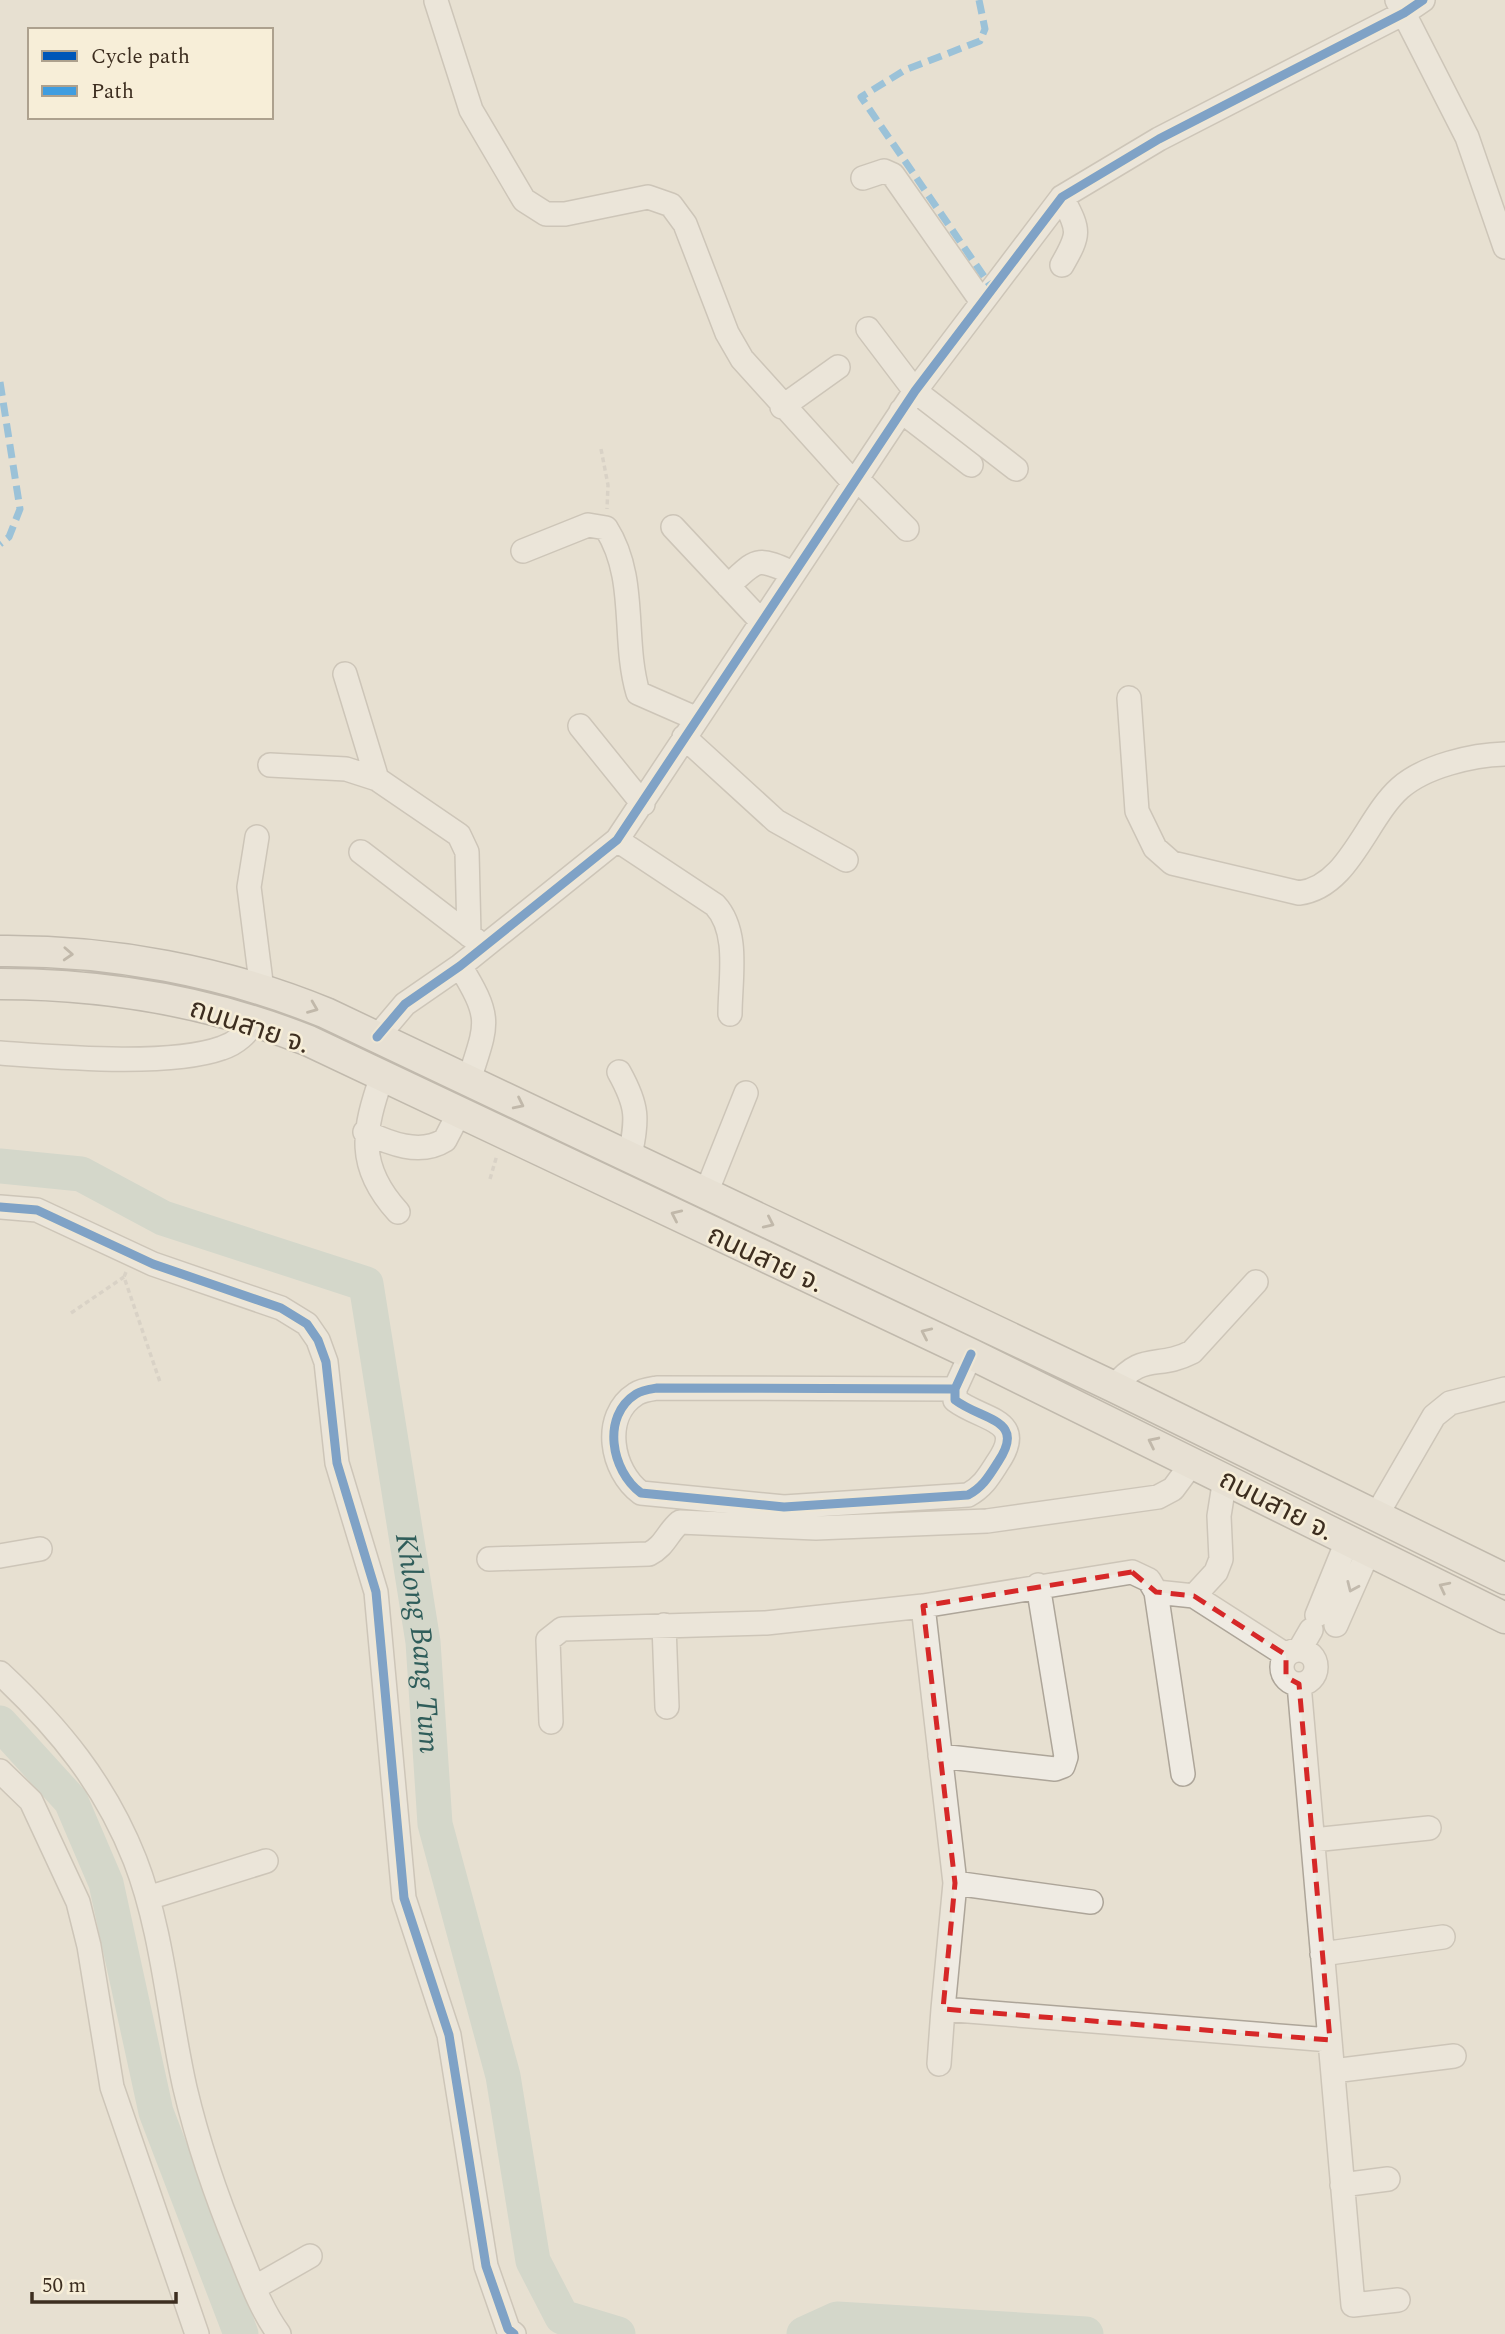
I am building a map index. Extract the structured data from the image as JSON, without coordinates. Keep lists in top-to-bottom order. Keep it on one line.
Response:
{"streets":{"main road":["ถนนสาย จ."]},"water":["Khlong Bang Tum"],"legend":["Cycle path","Path"],"scale_bar":"50 m"}
